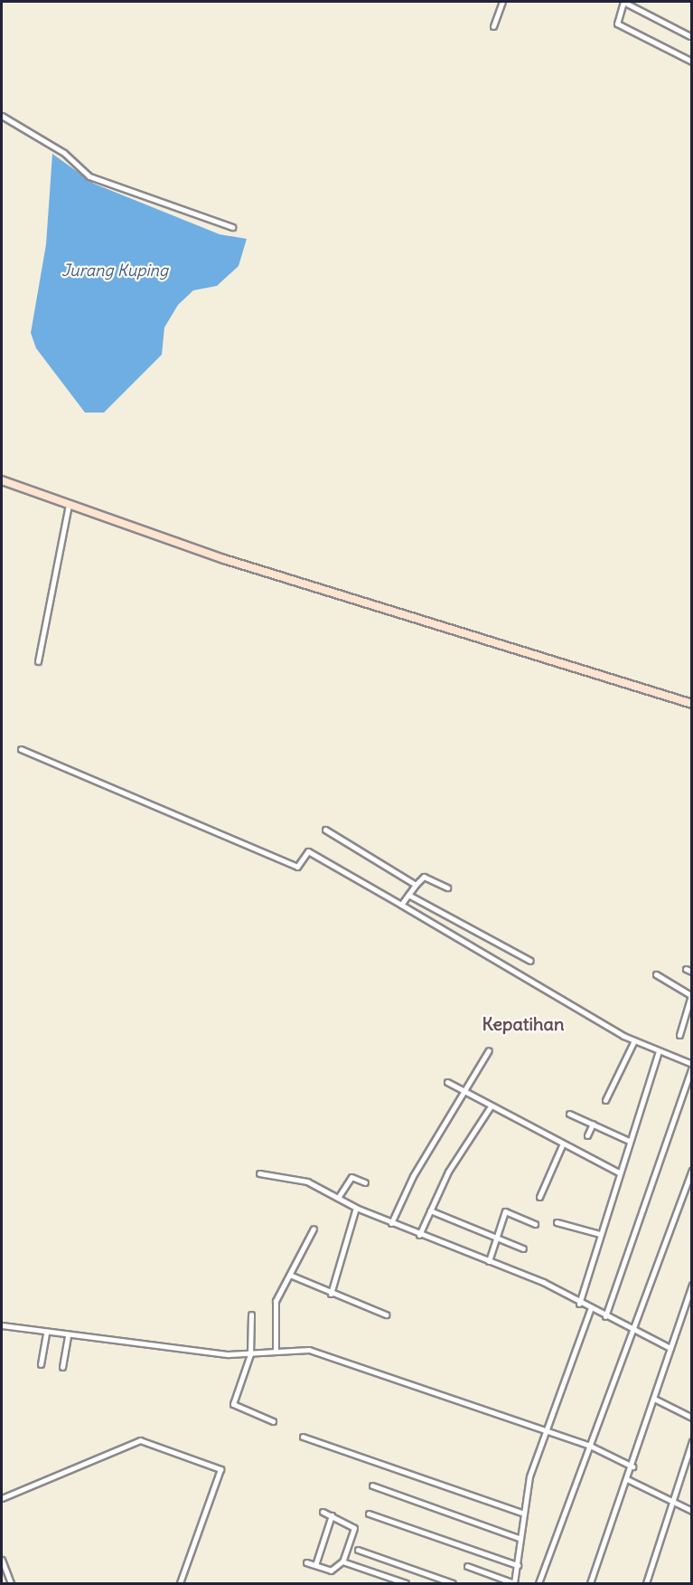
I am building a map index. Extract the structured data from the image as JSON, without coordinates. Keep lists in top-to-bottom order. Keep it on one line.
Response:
{"districts":["Kepatihan"],"water":["Jurang Kuping"]}
